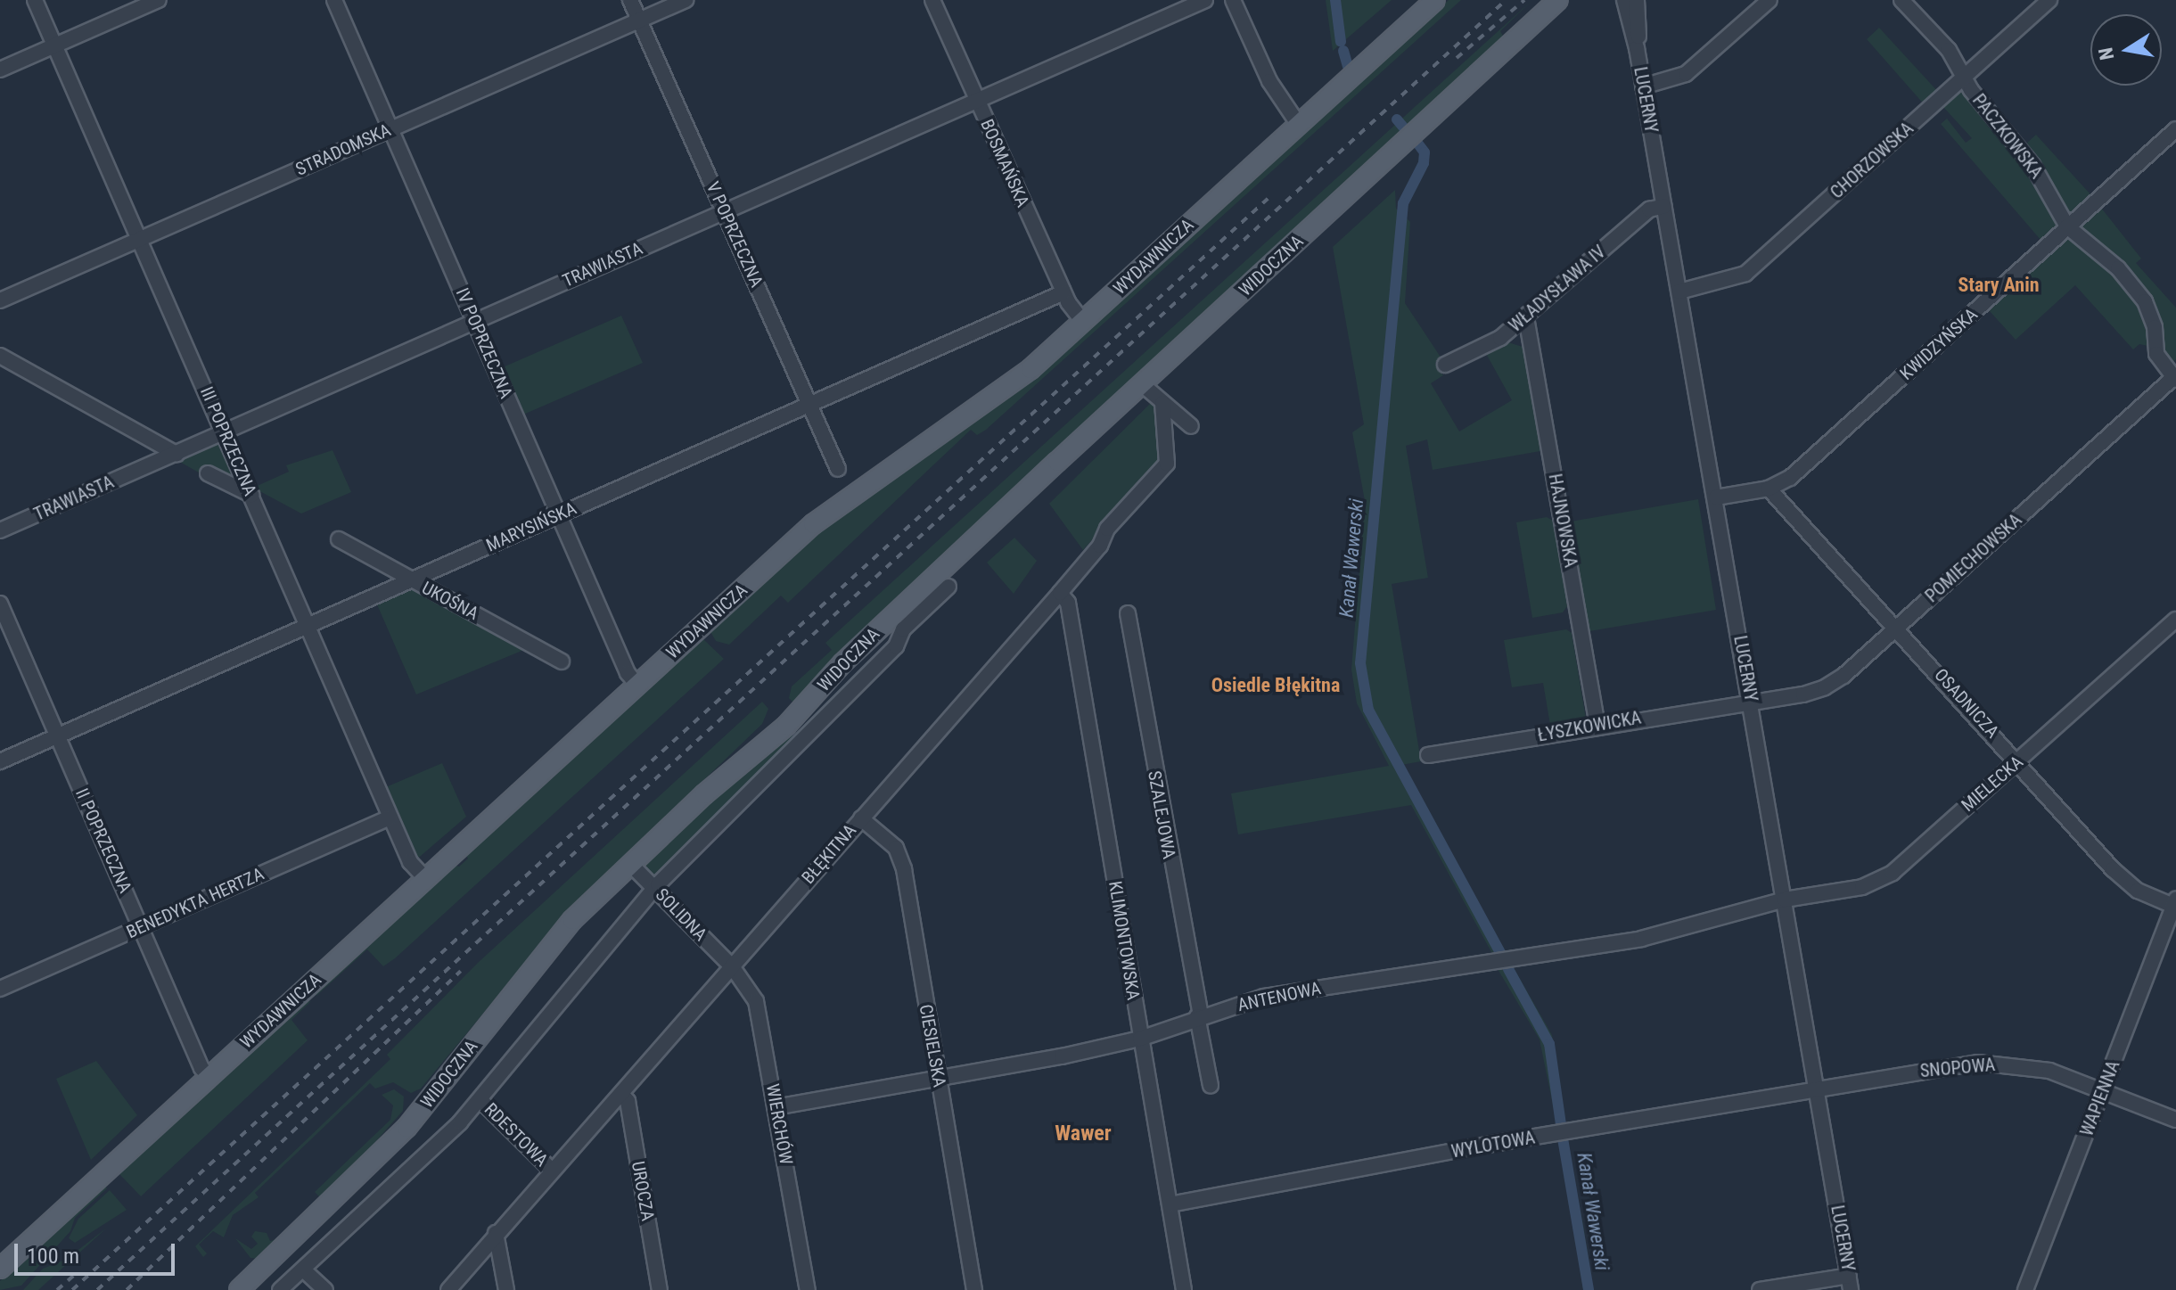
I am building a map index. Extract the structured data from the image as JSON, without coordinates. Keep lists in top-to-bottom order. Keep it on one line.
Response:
{"streets":{"main road":["WYDAWNICZA","WIDOCZNA"],"street":["LUCERNY","PACZKOWSKA","STRADOMSKA","CHORZOWSKA","BOSMAŃSKA","V POPRZECZNA","TRAWIASTA","WŁADYSŁAWA IV","IV POPRZECZNA","KWIDZYŃSKA","III POPRZECZNA","HAJNOWSKA","MARYSIŃSKA","POMIECHOWSKA","UKOŚNA","OSADNICZA","ŁYSZKOWICKA","MIELECKA","SZALEJOWA","II POPRZECZNA","BŁĘKITNA","BENEDYKTA HERTZA","SOLIDNA","KLIMONTOWSKA","ANTENOWA","CIESIELSKA","SNOPOWA","WAPIENNA","WIERCHÓW","RDESTOWA","WYLOTOWA","UROCZA"]},"crossings":[["LUCERNY","CHORZOWSKA"],["LUCERNY","WŁADYSŁAWA IV"],["LUCERNY","KWIDZYŃSKA"],["LUCERNY","POMIECHOWSKA"],["LUCERNY","ŁYSZKOWICKA"],["LUCERNY","MIELECKA"],["LUCERNY","ANTENOWA"],["LUCERNY","SNOPOWA"],["LUCERNY","WYLOTOWA"],["PACZKOWSKA","CHORZOWSKA"],["PACZKOWSKA","KWIDZYŃSKA"],["PACZKOWSKA","POMIECHOWSKA"],["STRADOMSKA","V POPRZECZNA"],["STRADOMSKA","IV POPRZECZNA"],["STRADOMSKA","III POPRZECZNA"],["BOSMAŃSKA","WYDAWNICZA"],["BOSMAŃSKA","TRAWIASTA"],["BOSMAŃSKA","MARYSIŃSKA"],["V POPRZECZNA","TRAWIASTA"],["V POPRZECZNA","MARYSIŃSKA"],["WYDAWNICZA","IV POPRZECZNA"],["WYDAWNICZA","III POPRZECZNA"],["WYDAWNICZA","II POPRZECZNA"],["TRAWIASTA","IV POPRZECZNA"],["TRAWIASTA","III POPRZECZNA"],["WIDOCZNA","SOLIDNA"],["WIDOCZNA","RDESTOWA"],["WŁADYSŁAWA IV","HAJNOWSKA"],["IV POPRZECZNA","MARYSIŃSKA"],["KWIDZYŃSKA","OSADNICZA"],["III POPRZECZNA","MARYSIŃSKA"],["III POPRZECZNA","BENEDYKTA HERTZA"],["HAJNOWSKA","ŁYSZKOWICKA"],["MARYSIŃSKA","UKOŚNA"],["MARYSIŃSKA","II POPRZECZNA"],["POMIECHOWSKA","OSADNICZA"],["POMIECHOWSKA","ŁYSZKOWICKA"],["OSADNICZA","MIELECKA"],["OSADNICZA","WAPIENNA"],["MIELECKA","ANTENOWA"],["SZALEJOWA","ANTENOWA"],["II POPRZECZNA","BENEDYKTA HERTZA"],["BŁĘKITNA","SOLIDNA"],["BŁĘKITNA","KLIMONTOWSKA"],["BŁĘKITNA","CIESIELSKA"],["BŁĘKITNA","WIERCHÓW"],["BŁĘKITNA","RDESTOWA"],["BŁĘKITNA","UROCZA"],["SOLIDNA","WIERCHÓW"],["KLIMONTOWSKA","ANTENOWA"],["KLIMONTOWSKA","WYLOTOWA"],["ANTENOWA","CIESIELSKA"],["ANTENOWA","WIERCHÓW"],["SNOPOWA","WAPIENNA"],["SNOPOWA","WYLOTOWA"]],"districts":["Stary Anin","Osiedle Błękitna","Wawer"],"water":["Kanał Wawerski"],"scale_bar":"100 m","north":"left"}
